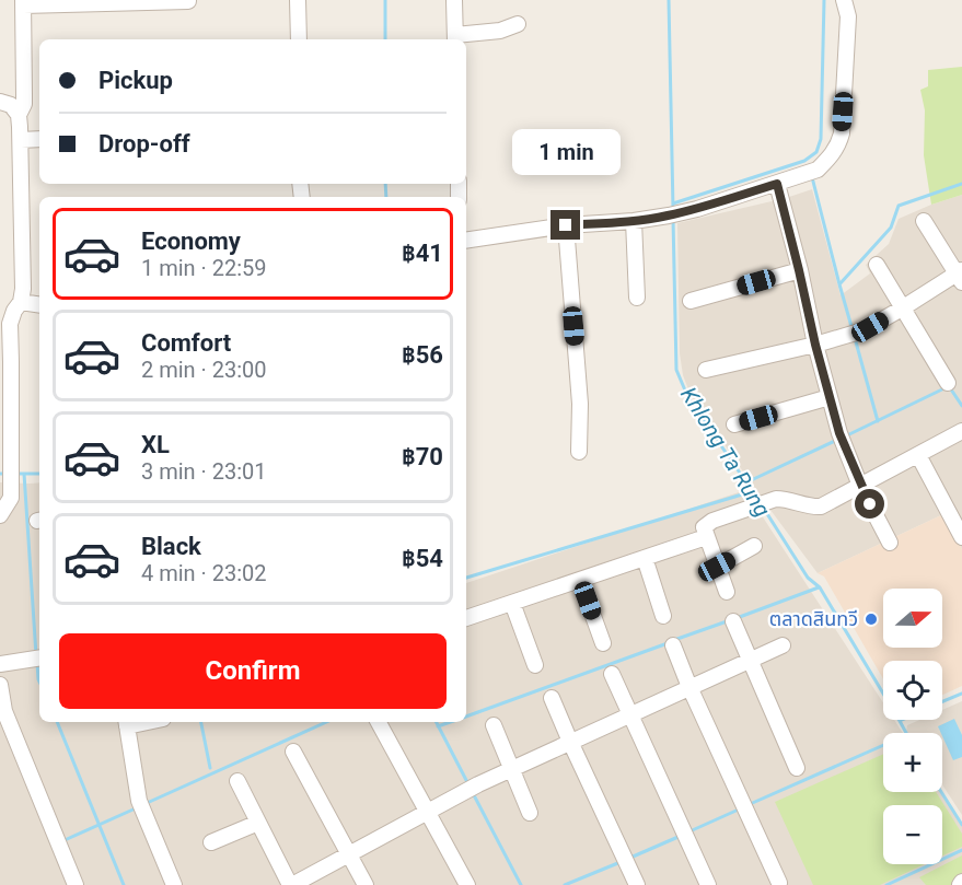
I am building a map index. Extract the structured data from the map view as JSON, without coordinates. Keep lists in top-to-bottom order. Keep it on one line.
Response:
{"water":["Khlong Ta Rung"],"places":["ตลาดสินทวี"],"north":"right","page":{"banner":["Pickup","Drop-off"],"bubble":"1 min","list":[{"name":"Economy","note":"1 min · 22:59","value":"฿41"},{"name":"Comfort","note":"2 min · 23:00","value":"฿56"},{"name":"XL","note":"3 min · 23:01","value":"฿70"},{"name":"Black","note":"4 min · 23:02","value":"฿54"}],"map_buttons":["+","−"],"buttons":"Confirm"}}
